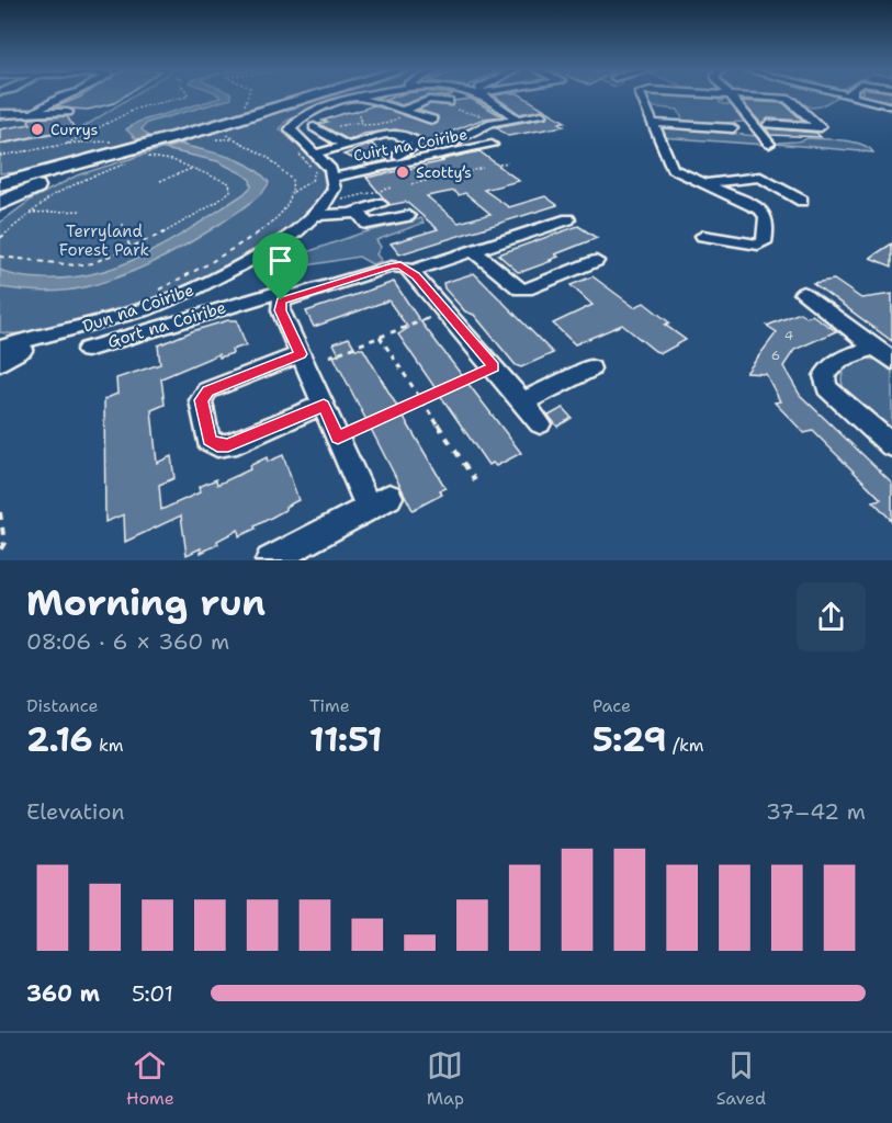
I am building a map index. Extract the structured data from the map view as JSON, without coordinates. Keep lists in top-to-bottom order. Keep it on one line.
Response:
{"streets":{"street":["Cuirt na Coiribe","Dun na Coiribe","Gort na Coiribe"]},"crossings":[["Cuirt na Coiribe","Dun na Coiribe"]],"parks":["Terryland Forest Park"],"places":["Currys","Scotty’s"],"house_numbers":["4","6"],"page":{"heading":["Morning run","08:06 · 6 × 360 m"],"stats":[["Distance","2.16 km"],["Time","11:51"],["Pace","5:29 /km"]],"chart":["Elevation","37–42 m"],"list":[{"name":"360 m","note":"5:01"}],"tabs":["Home","Map","Saved"]}}
